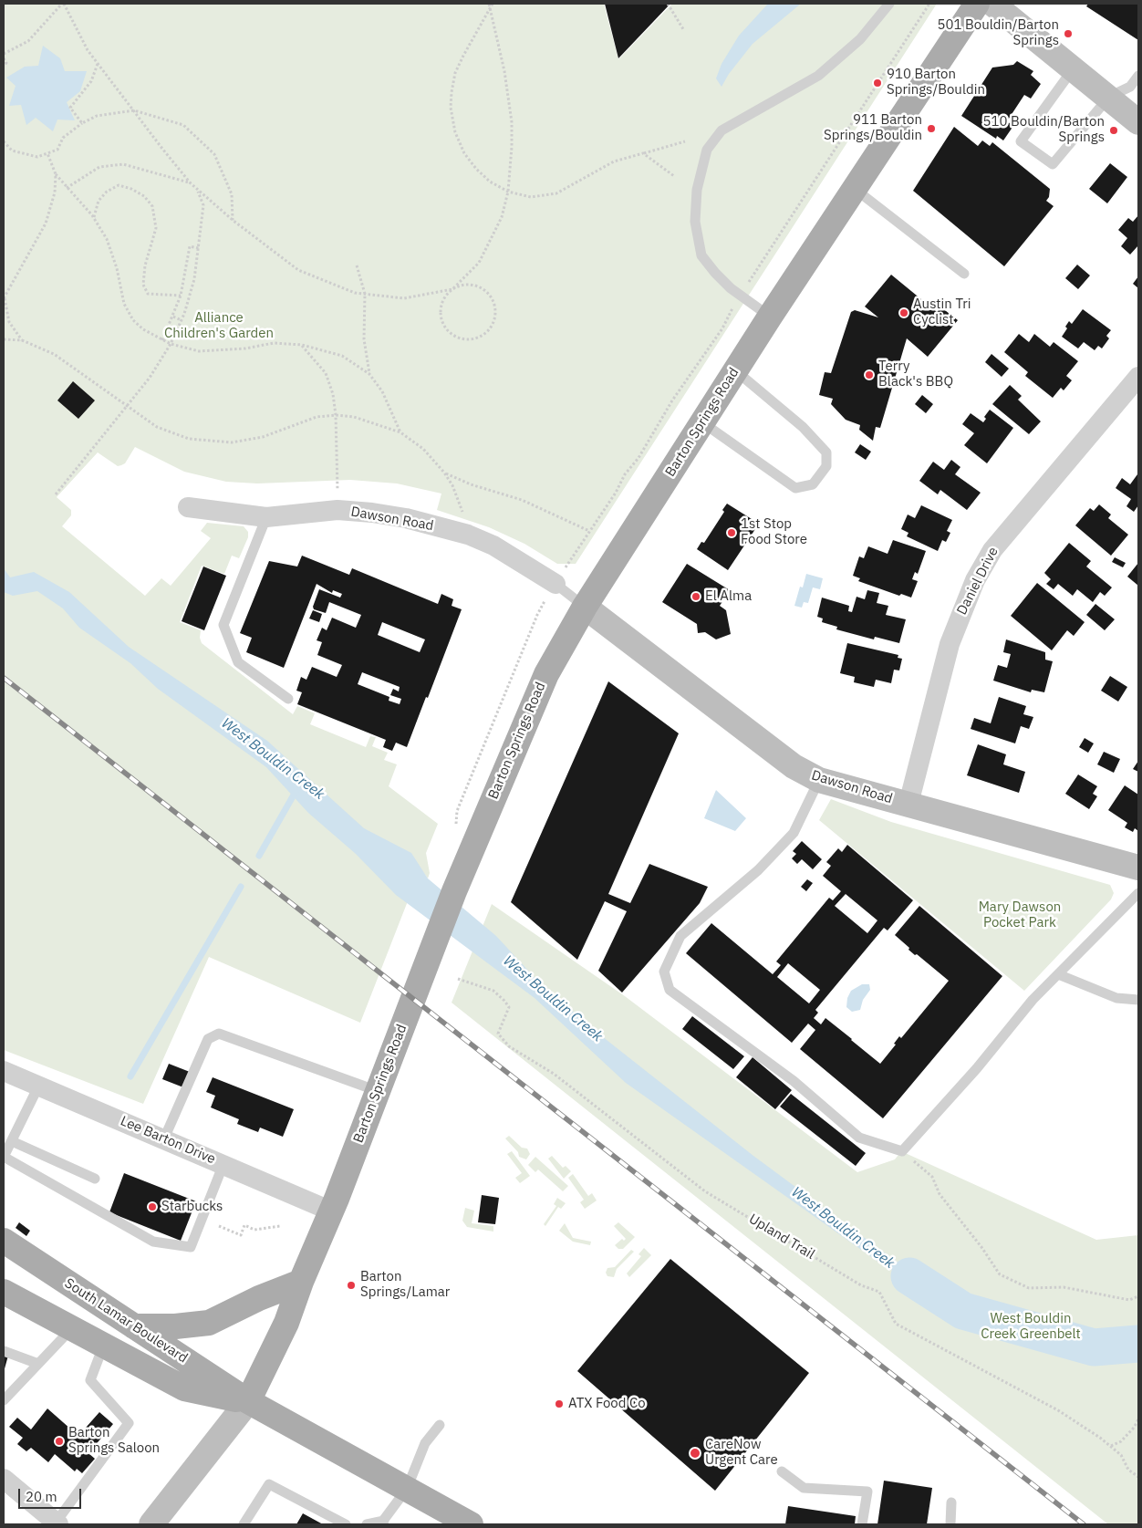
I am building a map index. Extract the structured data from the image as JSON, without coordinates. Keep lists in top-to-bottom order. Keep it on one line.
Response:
{"streets":{"main road":["Barton Springs Road","South Lamar Boulevard"],"street":["Dawson Road","Daniel Drive","Lee Barton Drive"],"path":["Upland Trail"]},"crossings":[["Barton Springs Road","Dawson Road"],["Barton Springs Road","Lee Barton Drive"],["Barton Springs Road","South Lamar Boulevard"],["Dawson Road","Daniel Drive"]],"water":["West Bouldin Creek"],"parks":["Alliance Children's Garden","Mary Dawson Pocket Park","West Bouldin Creek Greenbelt"],"places":["501 Bouldin/Barton Springs","910 Barton Springs/Bouldin","911 Barton Springs/Bouldin","510 Bouldin/Barton Springs","Austin Tri Cyclist","Terry Black's BBQ","1st Stop Food Store","El Alma","Starbucks","Barton Springs/Lamar","ATX Food Co","Barton Springs Saloon","CareNow Urgent Care"],"scale_bar":"20 m"}
